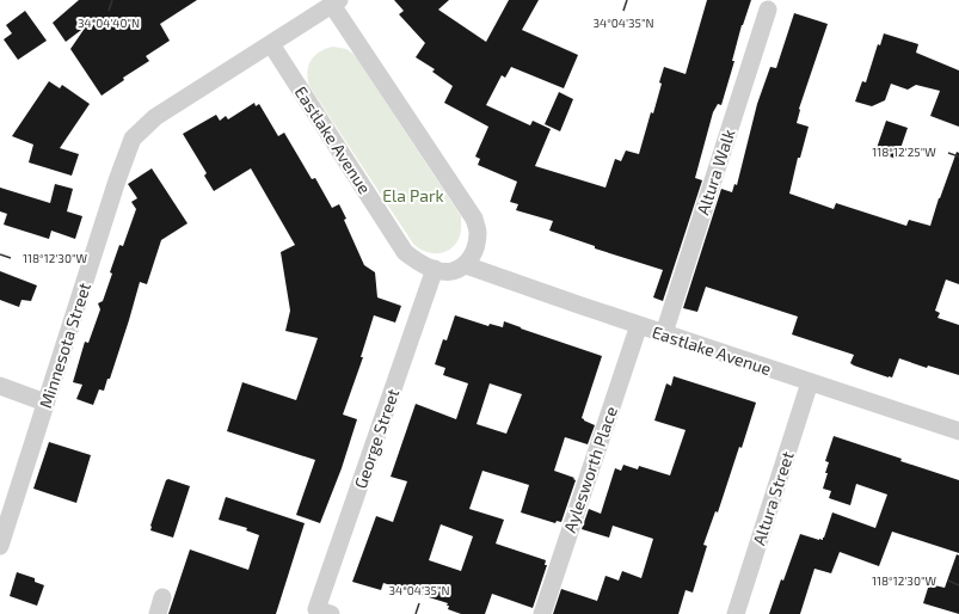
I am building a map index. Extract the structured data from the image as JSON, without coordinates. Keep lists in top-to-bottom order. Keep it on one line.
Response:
{"streets":{"street":["Eastlake Avenue","Altura Walk","Minnesota Street","George Street","Aylesworth Place","Altura Street"]},"crossings":[["Eastlake Avenue","Altura Walk"],["Eastlake Avenue","Minnesota Street"],["Eastlake Avenue","George Street"],["Eastlake Avenue","Aylesworth Place"],["Eastlake Avenue","Altura Street"]],"parks":["Ela Park"],"coordinates":["34°04'40\"N","34°04'35\"N","118°12'25\"W","118°12'30\"W"]}
